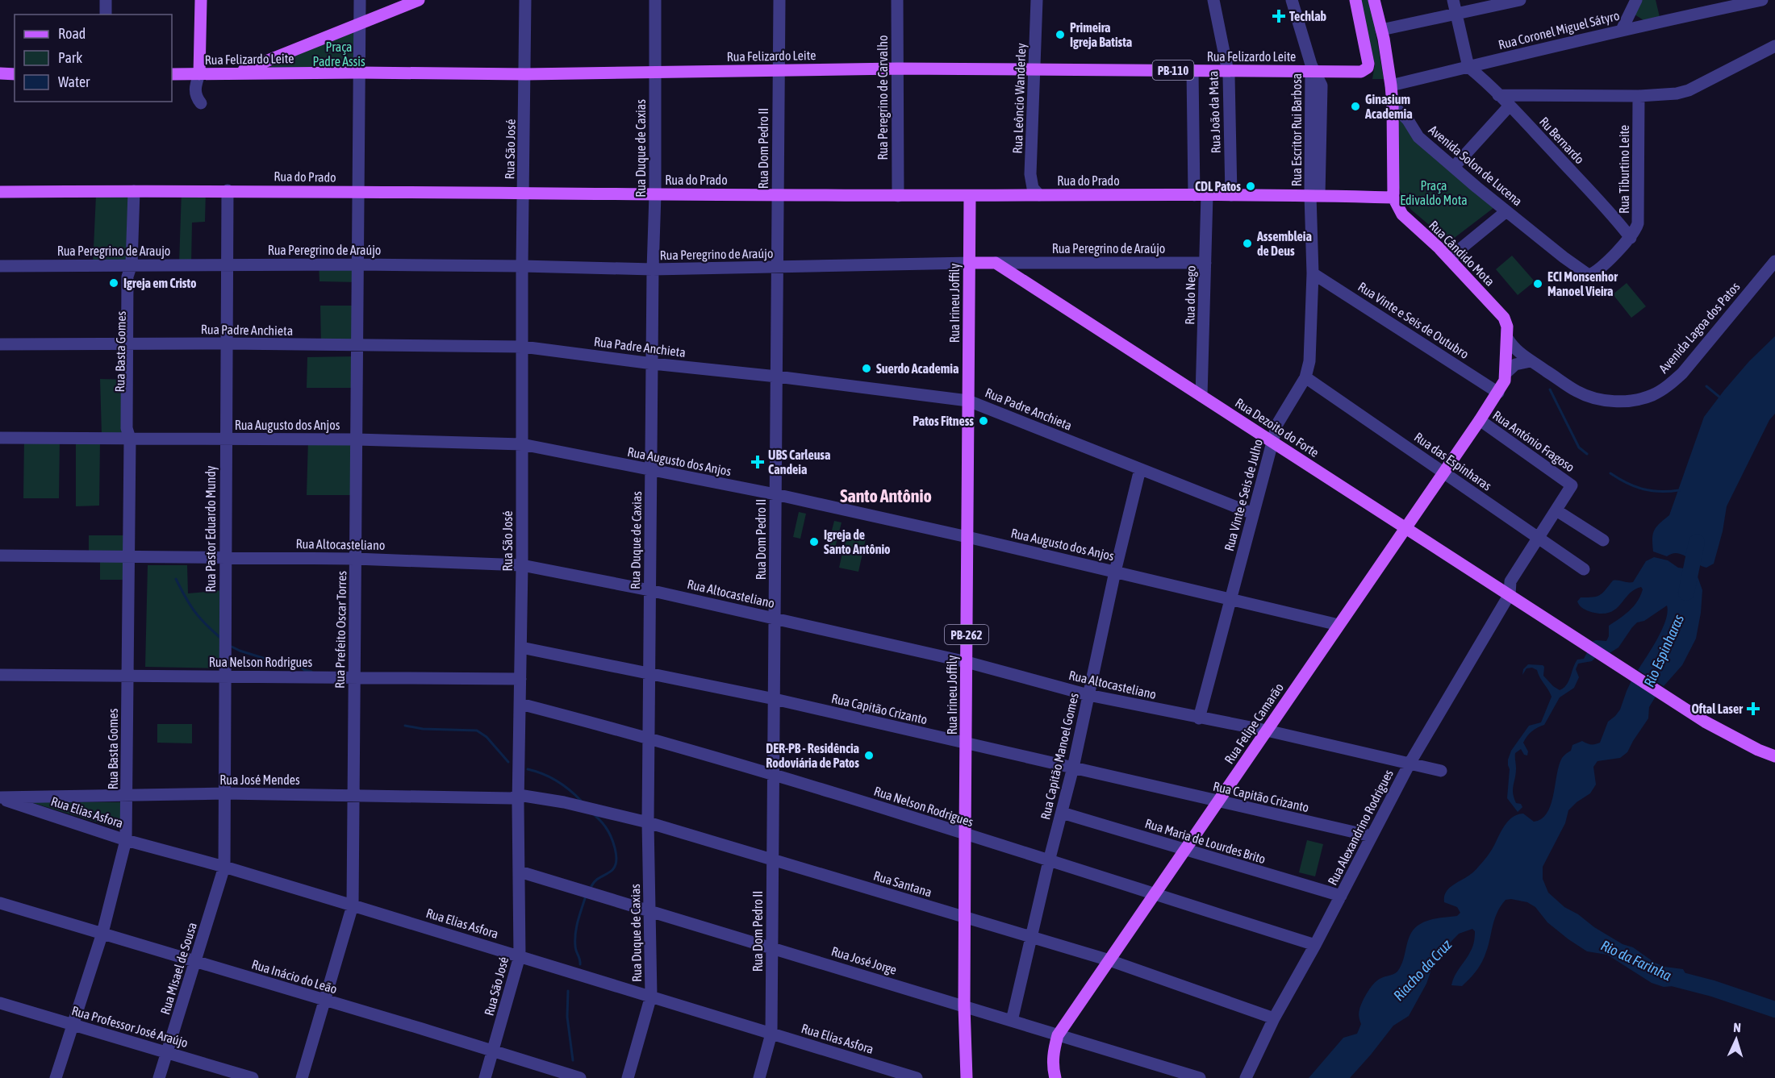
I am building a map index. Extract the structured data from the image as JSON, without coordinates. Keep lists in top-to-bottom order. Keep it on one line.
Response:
{"streets":{"main road":["Rua Felizardo Leite","PB-110","Rua do Prado","Rua Peregrino de Araújo","Rua Cândido Mota","Rua Irineu Joffily","Rua Dezoito do Forte","PB-262","Rua Felipe Camarão"],"street":["Rua Coronel Miguel Sátyro","Rua Peregrino de Carvalho","Rua Leôncio Wanderley","Rua João da Mata","Rua Escritor Rui Barbosa","Ru Bernardo","Rua Duque de Caxias","Rua Dom Pedro II","Rua São José","Avenida Solon de Lucena","Rua Tiburtino Leite","Rua Peregrino de Araujo","Rua do Nego","Rua Vinte e Seis de Outubro","Avenida Lagoa dos Patos","Rua Padre Anchieta","Rua Basta Gomes","Rua Augusto dos Anjos","Rua António Fragoso","Rua das Espinharas","Rua Vinte e Seis de Julho","Rua Pastor Eduardo Mundy","Rua Altocasteliano","Rua Prefeito Oscar Torres","Rua Nelson Rodrigues","Rua Capitão Crizanto","Rua Capitão Manoel Gomes","Rua José Mendes","Rua Elias Asfora","Rua Alexandrino Rodrigues","Rua Maria de Lourdes Brito","Rua Santana","Rua José Jorge","Rua Misael de Sousa","Rua Inácio do Leão","Rua Professor José Araújo"]},"crossings":[["Rua Coronel Miguel Sátyro","Ru Bernardo"],["Rua Felizardo Leite","Rua Peregrino de Carvalho"],["Rua Felizardo Leite","Rua Leôncio Wanderley"],["Rua Felizardo Leite","Rua João da Mata"],["Rua Felizardo Leite","Rua Escritor Rui Barbosa"],["Rua Felizardo Leite","Rua Duque de Caxias"],["Rua Felizardo Leite","Rua Dom Pedro II"],["Rua Felizardo Leite","Rua São José"],["Rua Felizardo Leite","Rua Prefeito Oscar Torres"],["Rua Peregrino de Carvalho","Rua do Prado"],["Rua Leôncio Wanderley","Rua do Prado"],["Rua João da Mata","Rua do Prado"],["Rua Escritor Rui Barbosa","Rua do Prado"],["Rua Escritor Rui Barbosa","Rua Vinte e Seis de Julho"],["Ru Bernardo","Rua Tiburtino Leite"],["Rua Duque de Caxias","Rua do Prado"],["Rua Duque de Caxias","Rua Peregrino de Araújo"],["Rua Duque de Caxias","Rua Padre Anchieta"],["Rua Duque de Caxias","Rua Augusto dos Anjos"],["Rua Duque de Caxias","Rua Altocasteliano"],["Rua Duque de Caxias","Rua Nelson Rodrigues"],["Rua Duque de Caxias","Rua Capitão Crizanto"],["Rua Duque de Caxias","Rua Elias Asfora"],["Rua Duque de Caxias","Rua Santana"],["Rua Duque de Caxias","Rua José Jorge"],["Rua Dom Pedro II","Rua do Prado"],["Rua Dom Pedro II","Rua Peregrino de Araújo"],["Rua Dom Pedro II","Rua Padre Anchieta"],["Rua Dom Pedro II","Rua Augusto dos Anjos"],["Rua Dom Pedro II","Rua Altocasteliano"],["Rua Dom Pedro II","Rua Nelson Rodrigues"],["Rua Dom Pedro II","Rua Capitão Crizanto"],["Rua Dom Pedro II","Rua Elias Asfora"],["Rua Dom Pedro II","Rua Santana"],["Rua Dom Pedro II","Rua José Jorge"],["Rua São José","Rua do Prado"],["Rua São José","Rua Peregrino de Araújo"],["Rua São José","Rua Padre Anchieta"],["Rua São José","Rua Augusto dos Anjos"],["Rua São José","Rua Altocasteliano"],["Rua São José","Rua Nelson Rodrigues"],["Rua São José","Rua Capitão Crizanto"],["Rua São José","Rua José Mendes"],["Rua São José","Rua Elias Asfora"],["Rua São José","Rua Santana"],["Rua São José","Rua José Jorge"],["Rua São José","Rua Inácio do Leão"],["Avenida Solon de Lucena","Rua Tiburtino Leite"],["Rua do Prado","Rua Cândido Mota"],["Rua do Prado","Rua do Nego"],["Rua do Prado","Rua Irineu Joffily"],["Rua do Prado","Rua Basta Gomes"],["Rua do Prado","Rua Vinte e Seis de Julho"],["Rua do Prado","Rua Pastor Eduardo Mundy"],["Rua do Prado","Rua Prefeito Oscar Torres"],["Rua Peregrino de Araújo","Rua Peregrino de Araujo"],["Rua Peregrino de Araújo","Rua do Nego"],["Rua Peregrino de Araújo","Rua Irineu Joffily"],["Rua Peregrino de Araújo","Rua Dezoito do Forte"],["Rua Peregrino de Araújo","Rua Pastor Eduardo Mundy"],["Rua Peregrino de Araújo","Rua Prefeito Oscar Torres"],["Rua Peregrino de Araujo","Rua Basta Gomes"],["Rua Peregrino de Araujo","Rua Pastor Eduardo Mundy"],["Rua Cândido Mota","Rua Vinte e Seis de Outubro"],["Rua Cândido Mota","Avenida Lagoa dos Patos"],["Rua Cândido Mota","Rua Felipe Camarão"],["Rua do Nego","Rua Dezoito do Forte"],["Rua Irineu Joffily","Rua Padre Anchieta"],["Rua Irineu Joffily","Rua Augusto dos Anjos"],["Rua Irineu Joffily","Rua Altocasteliano"],["Rua Irineu Joffily","Rua Nelson Rodrigues"],["Rua Irineu Joffily","Rua Capitão Crizanto"],["Rua Irineu Joffily","Rua Santana"],["Rua Irineu Joffily","Rua José Jorge"],["Rua Vinte e Seis de Outubro","Rua Vinte e Seis de Julho"],["Rua Vinte e Seis de Outubro","Rua Felipe Camarão"],["Rua Padre Anchieta","Rua Basta Gomes"],["Rua Padre Anchieta","Rua Vinte e Seis de Julho"],["Rua Padre Anchieta","Rua Pastor Eduardo Mundy"],["Rua Padre Anchieta","Rua Prefeito Oscar Torres"],["Rua Padre Anchieta","Rua Capitão Manoel Gomes"],["Rua Basta Gomes","Rua Augusto dos Anjos"],["Rua Basta Gomes","Rua Altocasteliano"],["Rua Basta Gomes","Rua Nelson Rodrigues"],["Rua Basta Gomes","Rua José Mendes"],["Rua Basta Gomes","Rua Elias Asfora"],["Rua Basta Gomes","Rua Inácio do Leão"],["Rua Basta Gomes","Rua Professor José Araújo"],["Rua Augusto dos Anjos","Rua Vinte e Seis de Julho"],["Rua Augusto dos Anjos","Rua Pastor Eduardo Mundy"],["Rua Augusto dos Anjos","Rua Prefeito Oscar Torres"],["Rua Augusto dos Anjos","Rua Felipe Camarão"],["Rua Augusto dos Anjos","Rua Capitão Manoel Gomes"],["Rua Dezoito do Forte","Rua Vinte e Seis de Julho"],["Rua Dezoito do Forte","Rua Felipe Camarão"],["Rua Dezoito do Forte","Rua Alexandrino Rodrigues"],["Rua António Fragoso","Rua Felipe Camarão"],["Rua António Fragoso","Rua Alexandrino Rodrigues"],["Rua das Espinharas","Rua Vinte e Seis de Julho"],["Rua das Espinharas","Rua Felipe Camarão"],["Rua das Espinharas","Rua Alexandrino Rodrigues"],["Rua Vinte e Seis de Julho","Rua Altocasteliano"],["Rua Pastor Eduardo Mundy","Rua Altocasteliano"],["Rua Pastor Eduardo Mundy","Rua Nelson Rodrigues"],["Rua Pastor Eduardo Mundy","Rua José Mendes"],["Rua Pastor Eduardo Mundy","Rua Elias Asfora"],["Rua Pastor Eduardo Mundy","Rua Misael de Sousa"],["Rua Altocasteliano","Rua Prefeito Oscar Torres"],["Rua Altocasteliano","Rua Felipe Camarão"],["Rua Altocasteliano","Rua Capitão Manoel Gomes"],["Rua Altocasteliano","Rua Alexandrino Rodrigues"],["Rua Prefeito Oscar Torres","Rua Nelson Rodrigues"],["Rua Prefeito Oscar Torres","Rua José Mendes"],["Rua Prefeito Oscar Torres","Rua Elias Asfora"],["Rua Prefeito Oscar Torres","Rua Inácio do Leão"],["Rua Nelson Rodrigues","Rua Felipe Camarão"],["Rua Nelson Rodrigues","Rua Capitão Manoel Gomes"],["Rua Nelson Rodrigues","Rua Alexandrino Rodrigues"],["Rua Capitão Crizanto","Rua Felipe Camarão"],["Rua Capitão Crizanto","Rua Capitão Manoel Gomes"],["Rua Capitão Crizanto","Rua Alexandrino Rodrigues"],["Rua Felipe Camarão","Rua Maria de Lourdes Brito"],["Rua Felipe Camarão","Rua Santana"],["Rua Felipe Camarão","Rua José Jorge"],["Rua Capitão Manoel Gomes","Rua Maria de Lourdes Brito"],["Rua Capitão Manoel Gomes","Rua Santana"],["Rua Capitão Manoel Gomes","Rua José Jorge"],["Rua José Mendes","Rua Elias Asfora"],["Rua José Mendes","Rua Santana"],["Rua Elias Asfora","Rua Misael de Sousa"],["Rua Alexandrino Rodrigues","Rua Maria de Lourdes Brito"],["Rua Alexandrino Rodrigues","Rua Santana"],["Rua Misael de Sousa","Rua Inácio do Leão"],["Rua Misael de Sousa","Rua Professor José Araújo"]],"districts":["Santo Antônio"],"water":["Rio Espinharas","Rio da Farinha","Riacho da Cruz"],"parks":["Praça Padre Assis","Praça Edivaldo Mota"],"places":{"health":["Techlab","UBS Carleusa Candeia","Oftal Laser"],"other":["Primeira Igreja Batista","Ginasium Academia","CDL Patos","Assembleia de Deus","Igreja em Cristo","ECI Monsenhor Manoel Vieira","Suerdo Academia","Patos Fitness","Igreja de Santo Antônio","DER-PB - Residência Rodoviária de Patos"]},"legend":["Road","Park","Water"],"north":"top"}
